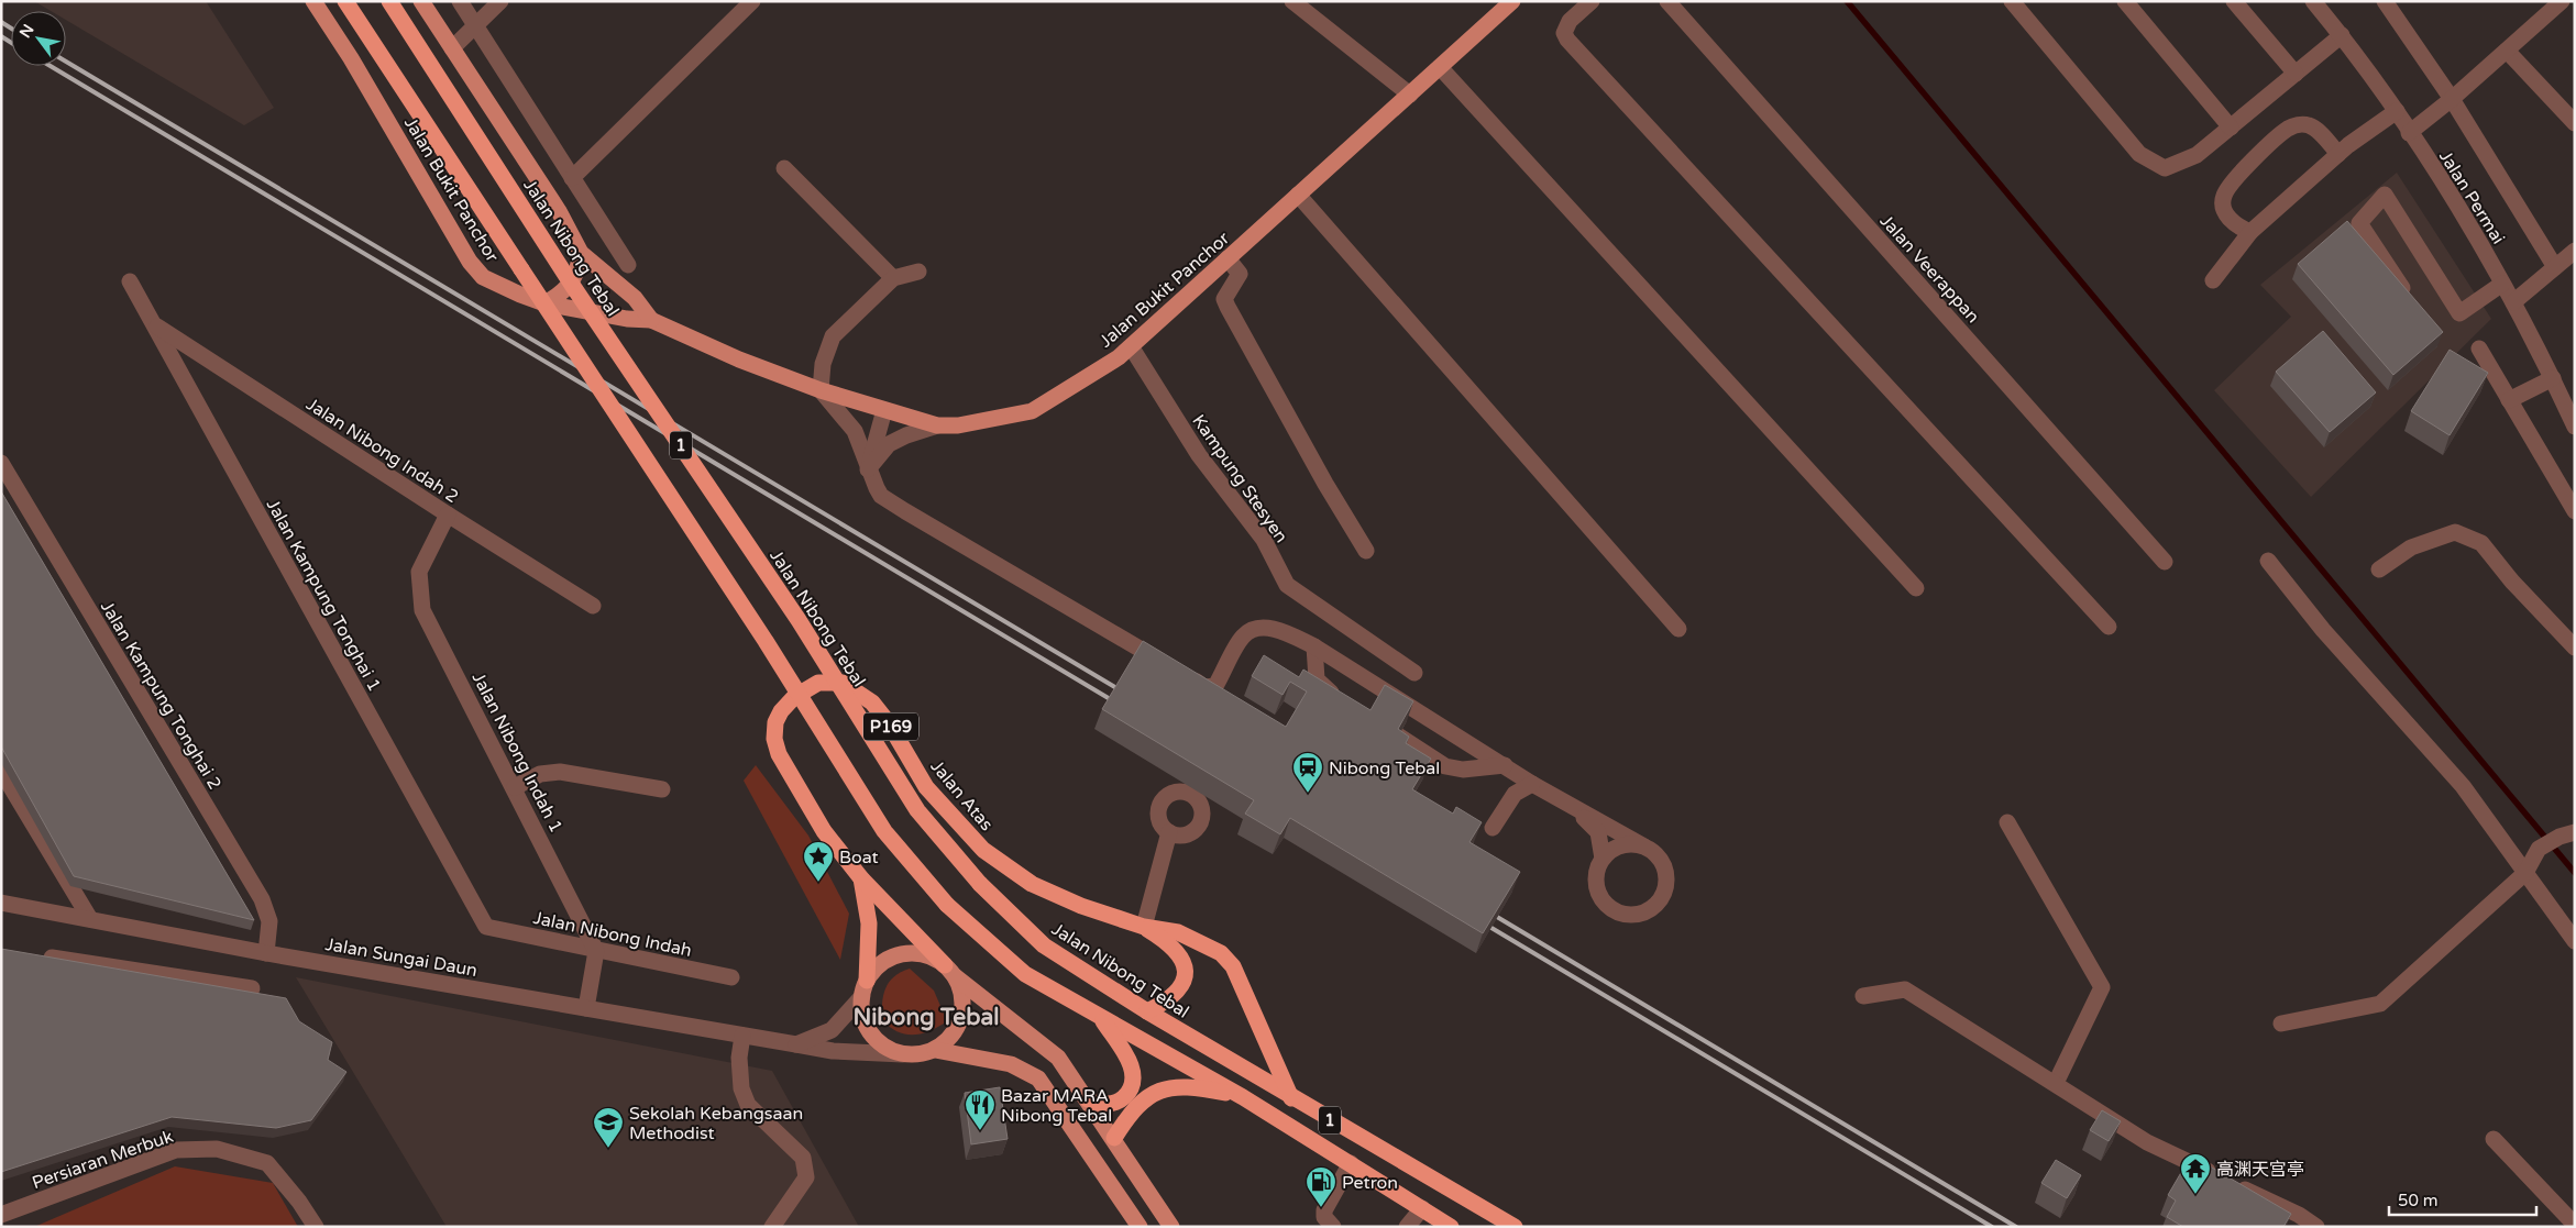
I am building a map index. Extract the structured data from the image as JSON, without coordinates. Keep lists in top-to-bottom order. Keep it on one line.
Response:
{"streets":{"highway":["Jalan Nibong Tebal","1","P169","Jalan Atas"],"main road":["Jalan Bukit Panchor"],"street":["Jalan Permai","Jalan Veerappan","Jalan Nibong Indah 2","Kampung Stesyen","Jalan Kampung Tonghai 1","Jalan Kampung Tonghai 2","Jalan Nibong Indah 1","Jalan Nibong Indah","Jalan Sungai Daun","Persiaran Merbuk"]},"crossings":[["Jalan Bukit Panchor","Kampung Stesyen"],["Jalan Nibong Tebal","P169"],["Jalan Nibong Indah 2","Jalan Kampung Tonghai 1"],["Jalan Nibong Indah 2","Jalan Nibong Indah 1"],["Jalan Kampung Tonghai 1","Jalan Nibong Indah"],["Jalan Kampung Tonghai 2","Jalan Sungai Daun"],["P169","Jalan Atas"],["Jalan Nibong Indah 1","Jalan Nibong Indah"],["Jalan Atas","Jalan Sungai Daun"]],"districts":["Nibong Tebal"],"places":{"station":["Nibong Tebal"],"place":["Boat"],"restaurant":["Bazar MARA Nibong Tebal"],"school or university":["Sekolah Kebangsaan Methodist"],"temple":["高渊天宫亭"],"fuel station":["Petron"]},"scale_bar":"50 m","north":"top left"}
